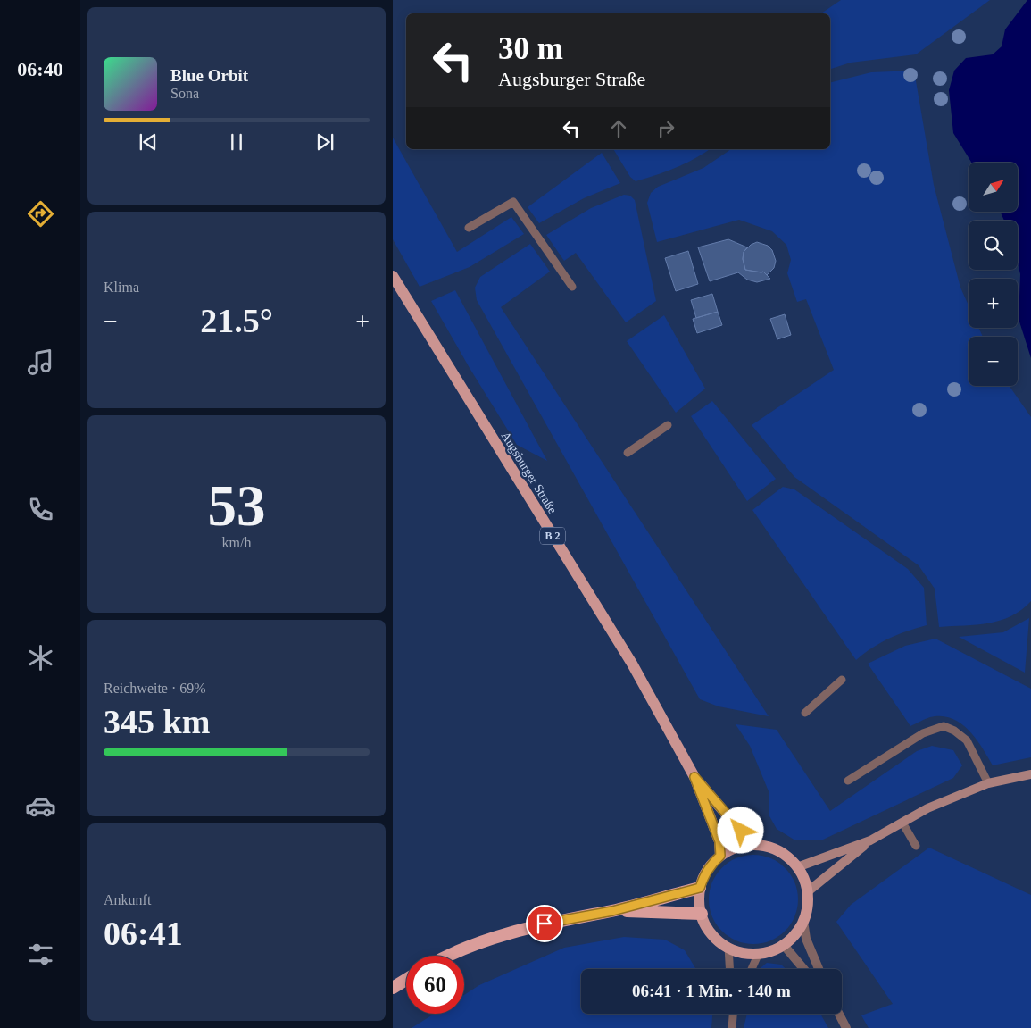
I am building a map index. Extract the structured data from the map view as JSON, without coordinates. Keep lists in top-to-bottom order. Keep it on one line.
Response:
{"streets":{"main road":["Augsburger Straße","B 2"]},"north":"top right","page":{"tabs":"06:40","turn":["30 m","Augsburger Straße"],"song":["Blue Orbit","Sona"],"map_buttons":["+","−"],"tile":["Klima",["53","km/h"],["Reichweite · 69%","345 km"],["Ankunft","06:41"]],"heat":["−","21.5°","+"],"limit":"60","trip":"06:41 · 1 Min. · 140 m"}}
